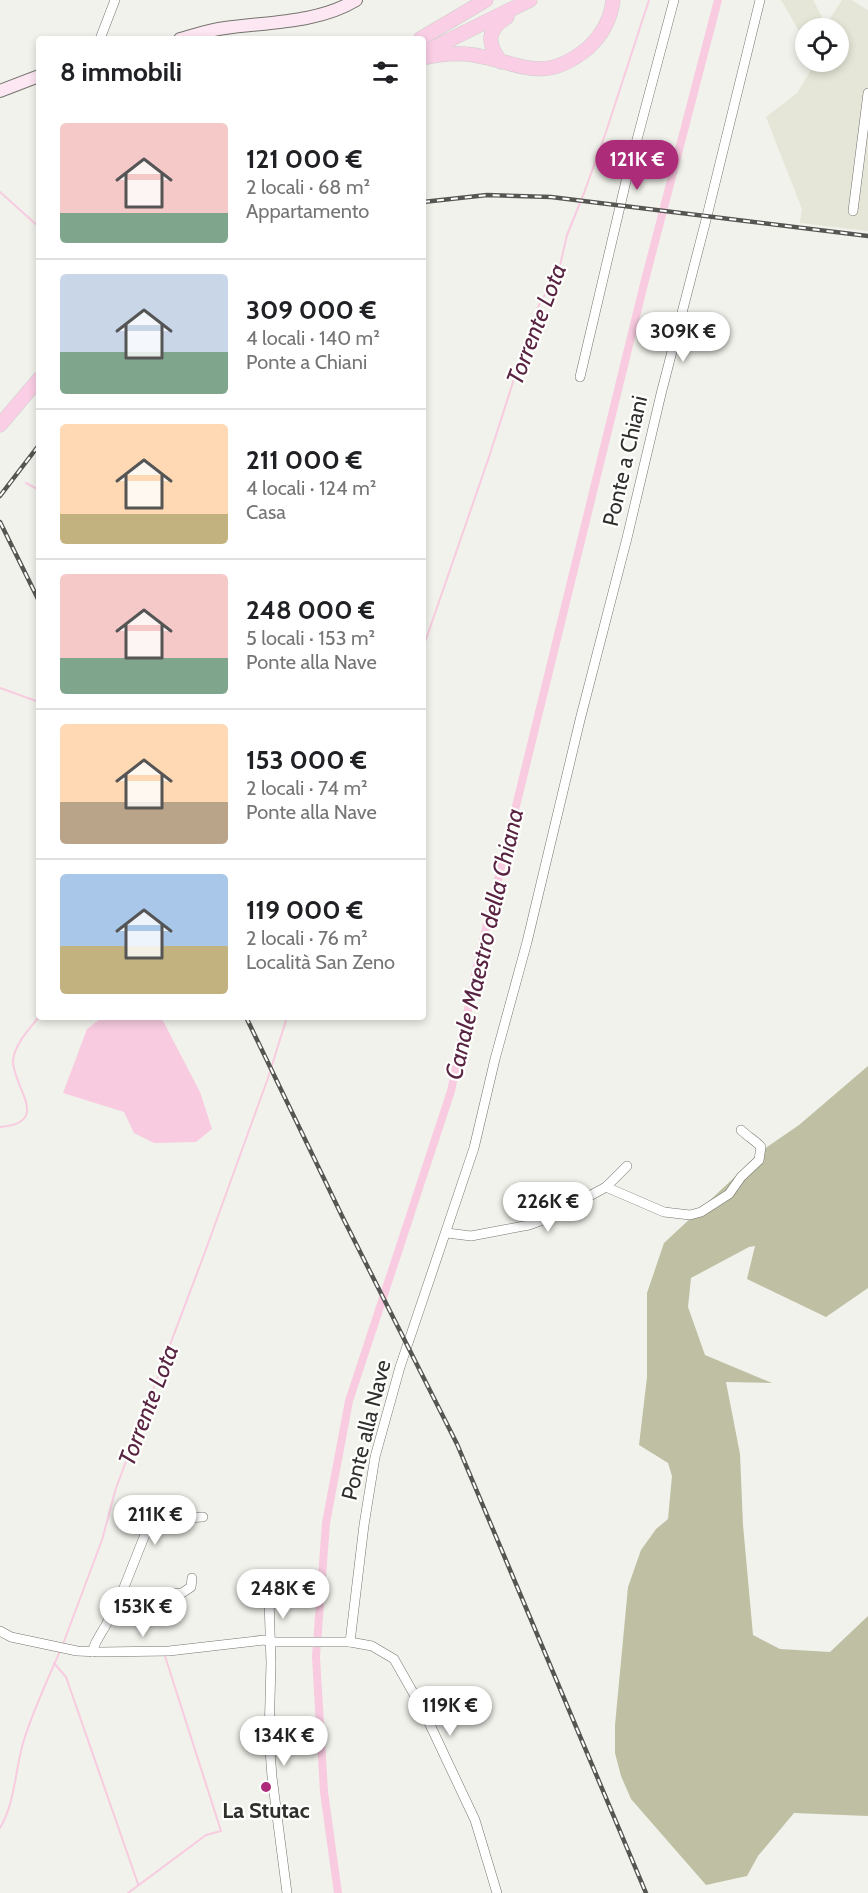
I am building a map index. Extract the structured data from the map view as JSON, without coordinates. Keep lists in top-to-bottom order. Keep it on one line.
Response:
{"streets":{"street":["Ponte a Chiani","Ponte alla Nave"]},"crossings":[["Ponte a Chiani","Ponte alla Nave"]],"water":["Torrente Lota","Canale Maestro della Chiana"],"places":["La Stutac"],"page":{"heading":"8 immobili","list":[{"name":"121 000 €","note":"2 locali · 68 m² · Appartamento"},{"name":"309 000 €","note":"4 locali · 140 m² · Ponte a Chiani"},{"name":"211 000 €","note":"4 locali · 124 m² · Casa"},{"name":"248 000 €","note":"5 locali · 153 m² · Ponte alla Nave"},{"name":"153 000 €","note":"2 locali · 74 m² · Ponte alla Nave"},{"name":"119 000 €","note":"2 locali · 76 m² · Località San Zeno"}],"price":["121K €","309K €","226K €","211K €","248K €","153K €","119K €","134K €"]}}
